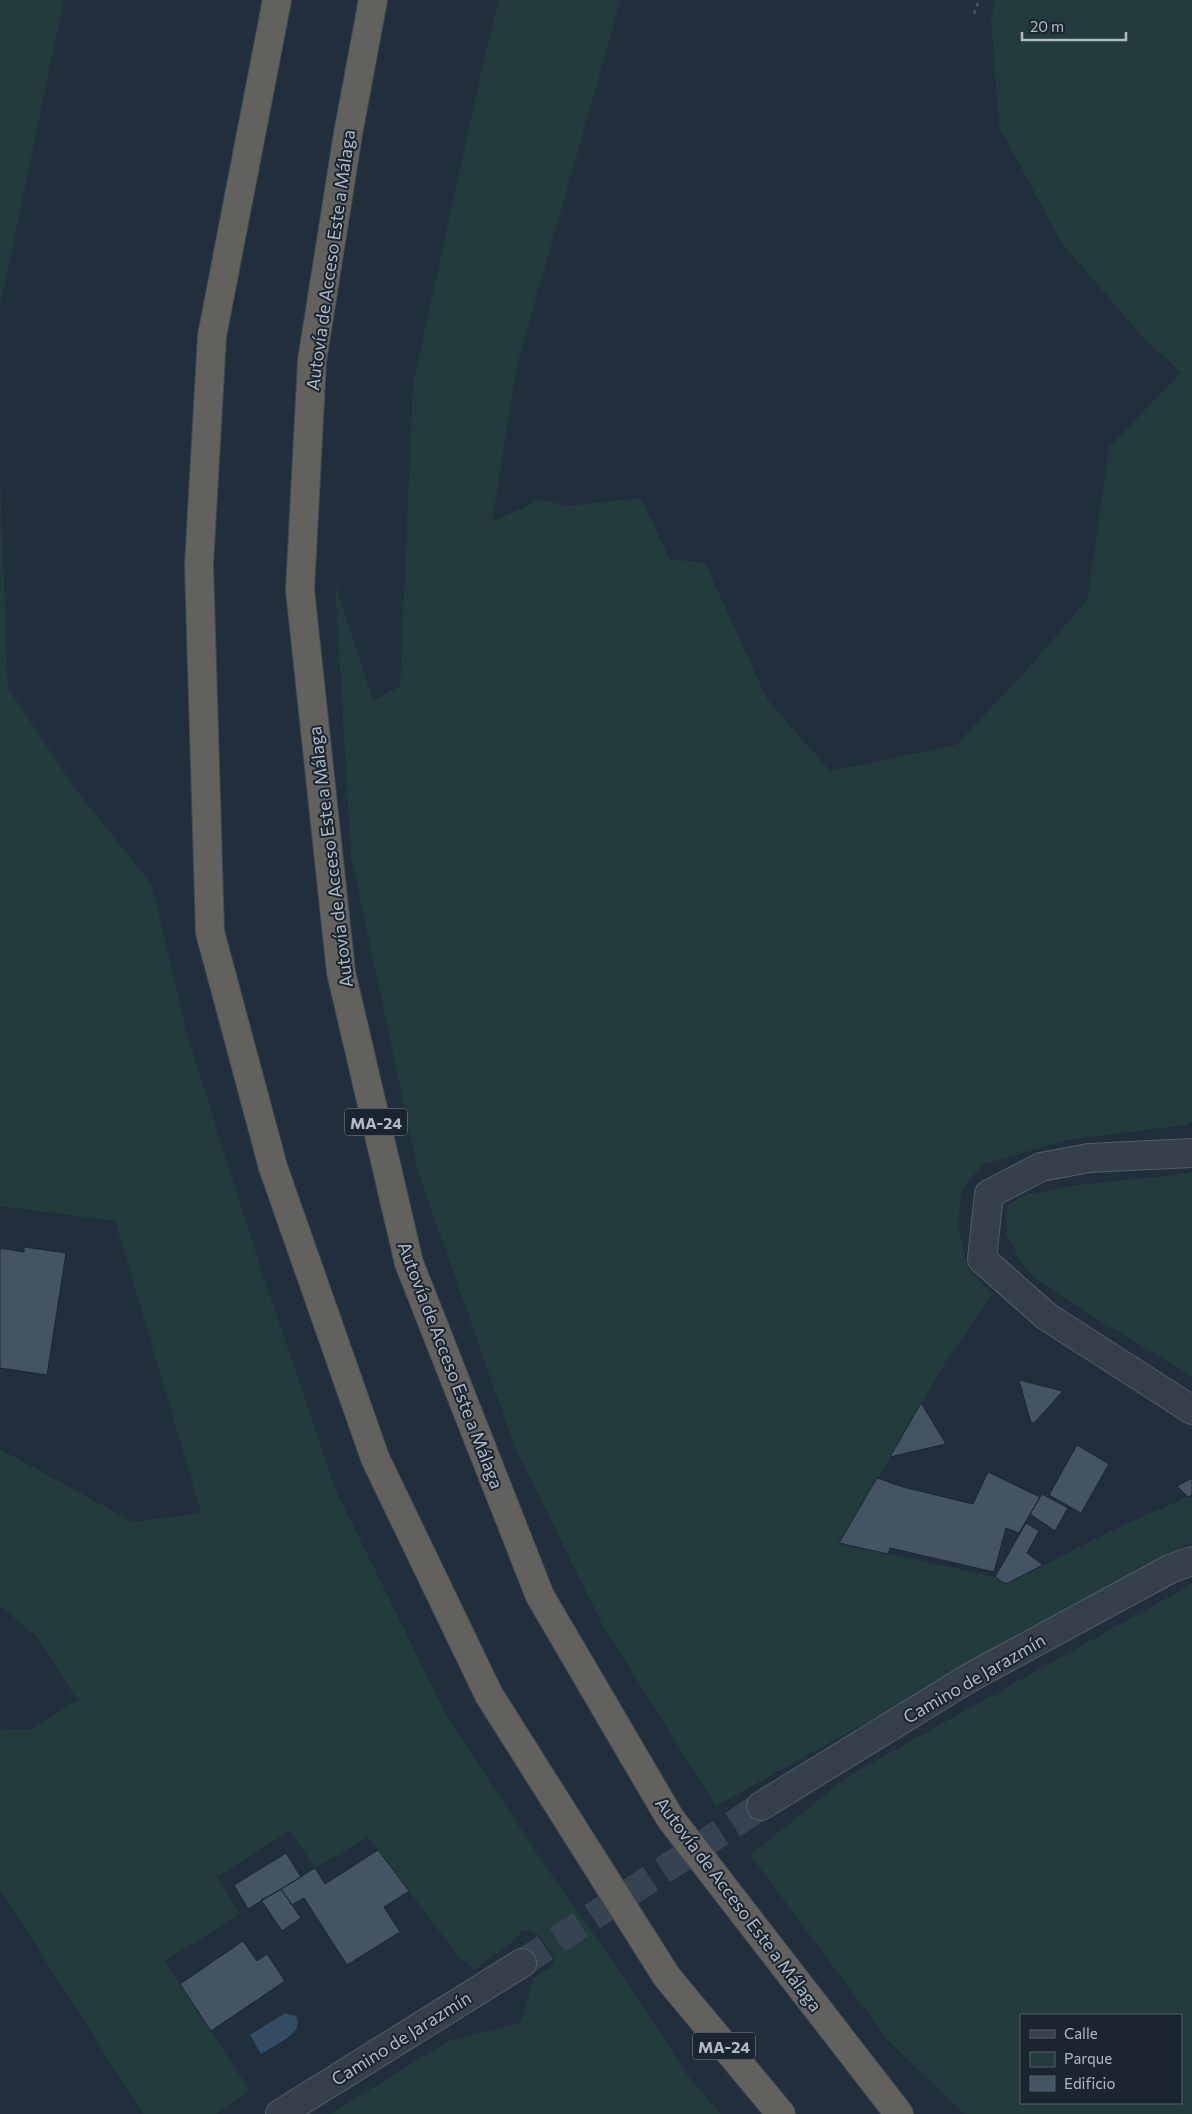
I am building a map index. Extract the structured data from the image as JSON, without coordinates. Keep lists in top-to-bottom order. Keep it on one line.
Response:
{"streets":{"highway":["Autovía de Acceso Este a Málaga","MA-24"],"street":["Camino de Jarazmín"]},"legend":["Calle","Parque","Edificio"],"scale_bar":"20 m"}
